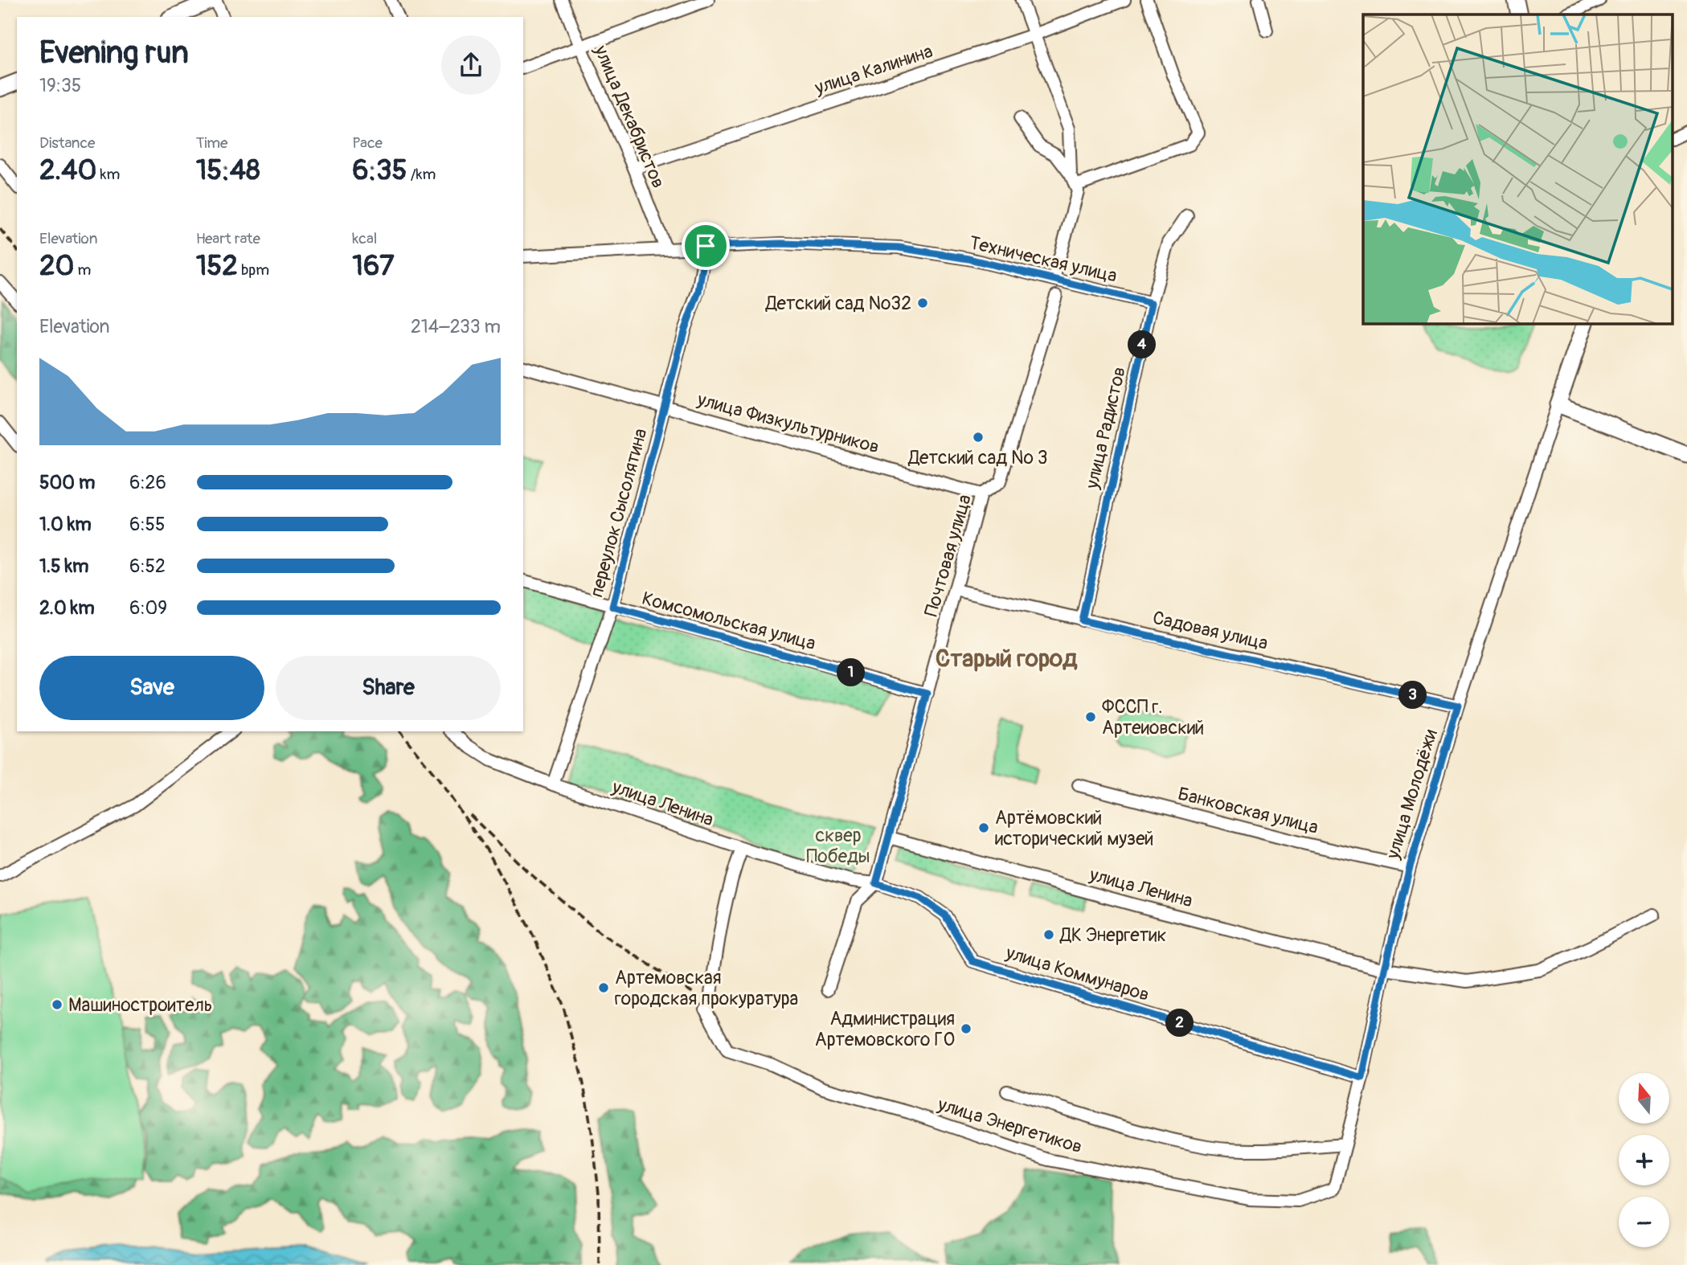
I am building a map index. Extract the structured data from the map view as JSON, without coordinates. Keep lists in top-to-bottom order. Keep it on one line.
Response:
{"streets":{"main road":["улица Молодёжи"],"street":["улица Калинина","улица Декабристов","Техническая улица","улица Физкультурников","улица Радистов","переулок Сысолятина","Почтовая улица","Комсомольская улица","Садовая улица","улица Ленина","Банковская улица","улица Коммунаров","улица Энергетиков"]},"crossings":[["улица Калинина","улица Декабристов"],["улица Декабристов","Техническая улица"],["Техническая улица","улица Радистов"],["Техническая улица","переулок Сысолятина"],["улица Физкультурников","переулок Сысолятина"],["улица Физкультурников","Почтовая улица"],["улица Радистов","Садовая улица"],["переулок Сысолятина","Комсомольская улица"],["переулок Сысолятина","улица Ленина"],["Почтовая улица","Комсомольская улица"],["Почтовая улица","Садовая улица"],["Почтовая улица","улица Ленина"],["Почтовая улица","улица Коммунаров"],["Садовая улица","улица Молодёжи"],["улица Молодёжи","улица Ленина"],["улица Молодёжи","Банковская улица"],["улица Молодёжи","улица Коммунаров"],["улица Молодёжи","улица Энергетиков"],["улица Ленина","улица Коммунаров"]],"districts":["Старый город"],"parks":["сквер Победы"],"places":["Детский сад №32","Детский сад № 3","ФССП г. Артеиовский","Артёмовский исторический музей","ДК Энергетик","Артемовская городская прокуратура","Машиностроитель","Администрация Артемовского ГО"],"north":"top","page":{"heading":["Evening run","19:35"],"stats":[["Distance","2.40 km"],["Time","15:48"],["Pace","6:35 /km"],["Elevation","20 m"],["Heart rate","152 bpm"],["kcal","167"]],"chart":["Elevation","214–233 m"],"pins":["4","1","3","2"],"list":[{"name":"500 m","note":"6:26"},{"name":"1.0 km","note":"6:55"},{"name":"1.5 km","note":"6:52"},{"name":"2.0 km","note":"6:09"}],"buttons":["Save","Share"],"map_buttons":["+","−"]}}
